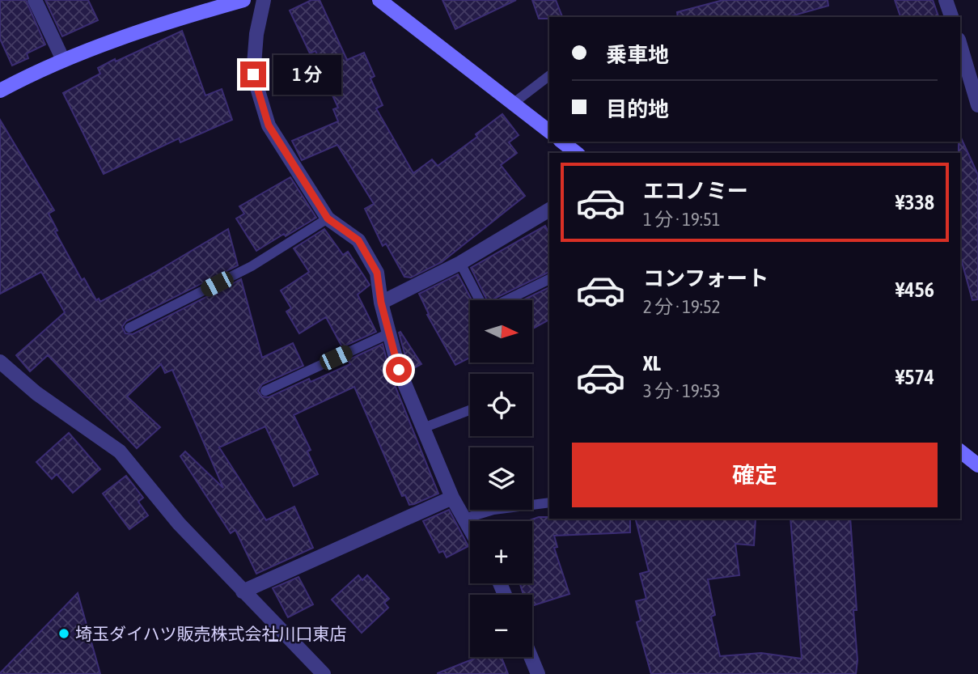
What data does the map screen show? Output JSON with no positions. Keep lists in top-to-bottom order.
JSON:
{
  "places": ["埼玉ダイハツ販売株式会社川口東店"],
  "north": "right",
  "page": {
    "banner": ["乗車地", "目的地"],
    "bubble": "1 分",
    "list": [
      {
        "name": "エコノミー",
        "note": "1 分 · 19:51",
        "value": "¥338"
      },
      {
        "name": "コンフォート",
        "note": "2 分 · 19:52",
        "value": "¥456"
      },
      {
        "name": "XL",
        "note": "3 分 · 19:53",
        "value": "¥574"
      }
    ],
    "map_buttons": ["+", "−"],
    "buttons": "確定"
  }
}
